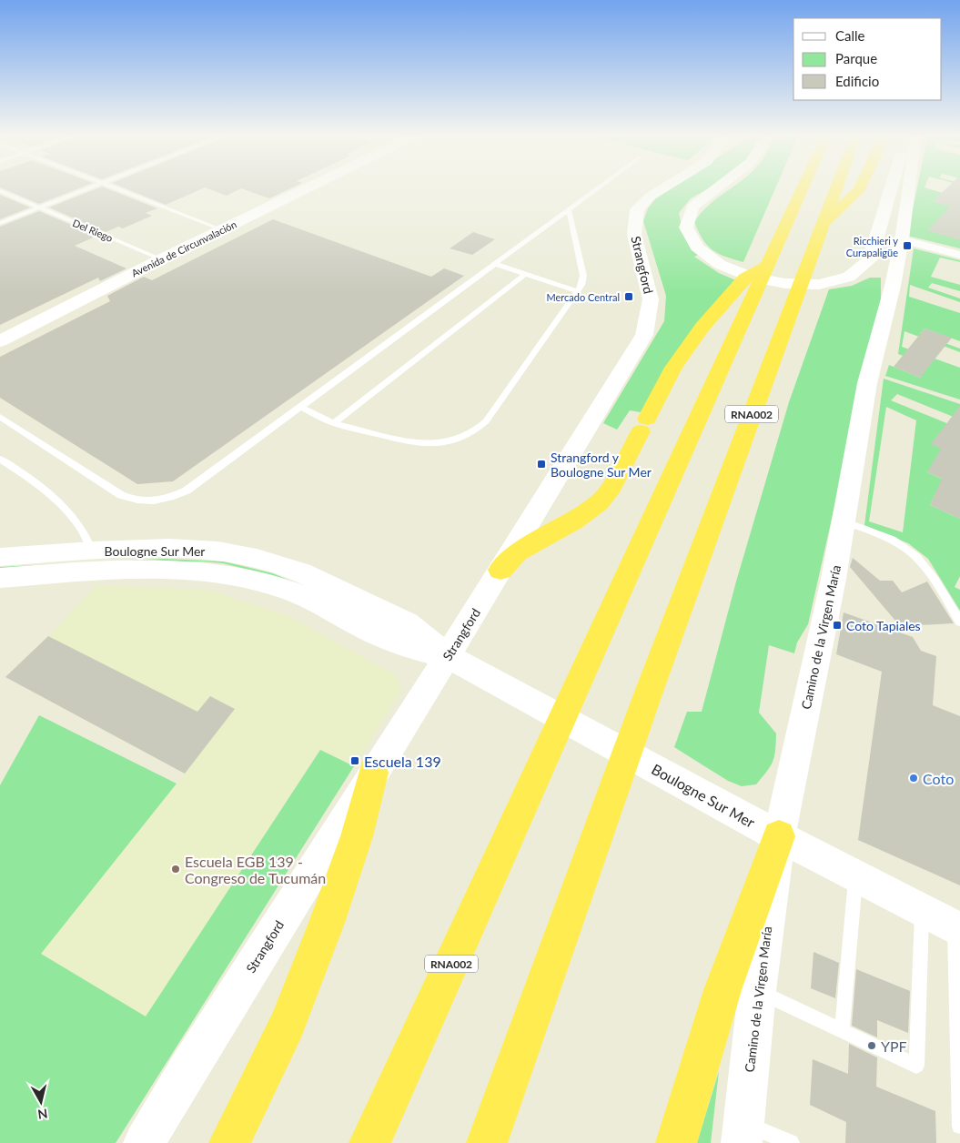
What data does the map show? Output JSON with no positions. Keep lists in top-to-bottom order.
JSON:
{
  "streets": {
    "highway": ["RNA002"],
    "street": [
      "Avenida de Circunvalación",
      "Strangford",
      "Boulogne Sur Mer",
      "Camino de la Virgen María"
    ],
    "lane": ["Del Riego"]
  },
  "crossings": [
    ["Del Riego", "Avenida de Circunvalación"],
    ["Strangford", "Boulogne Sur Mer"],
    ["Boulogne Sur Mer", "Camino de la Virgen María"]
  ],
  "places": {
    "transit": [
      "Ricchieri y Curapaligüe",
      "Mercado Central",
      "Strangford y Boulogne Sur Mer",
      "Coto Tapiales",
      "Escuela 139"
    ],
    "other": ["Coto", "Escuela EGB 139 - Congreso de Tucumán", "YPF"]
  },
  "legend": ["Calle", "Parque", "Edificio"],
  "north": "bottom"
}
